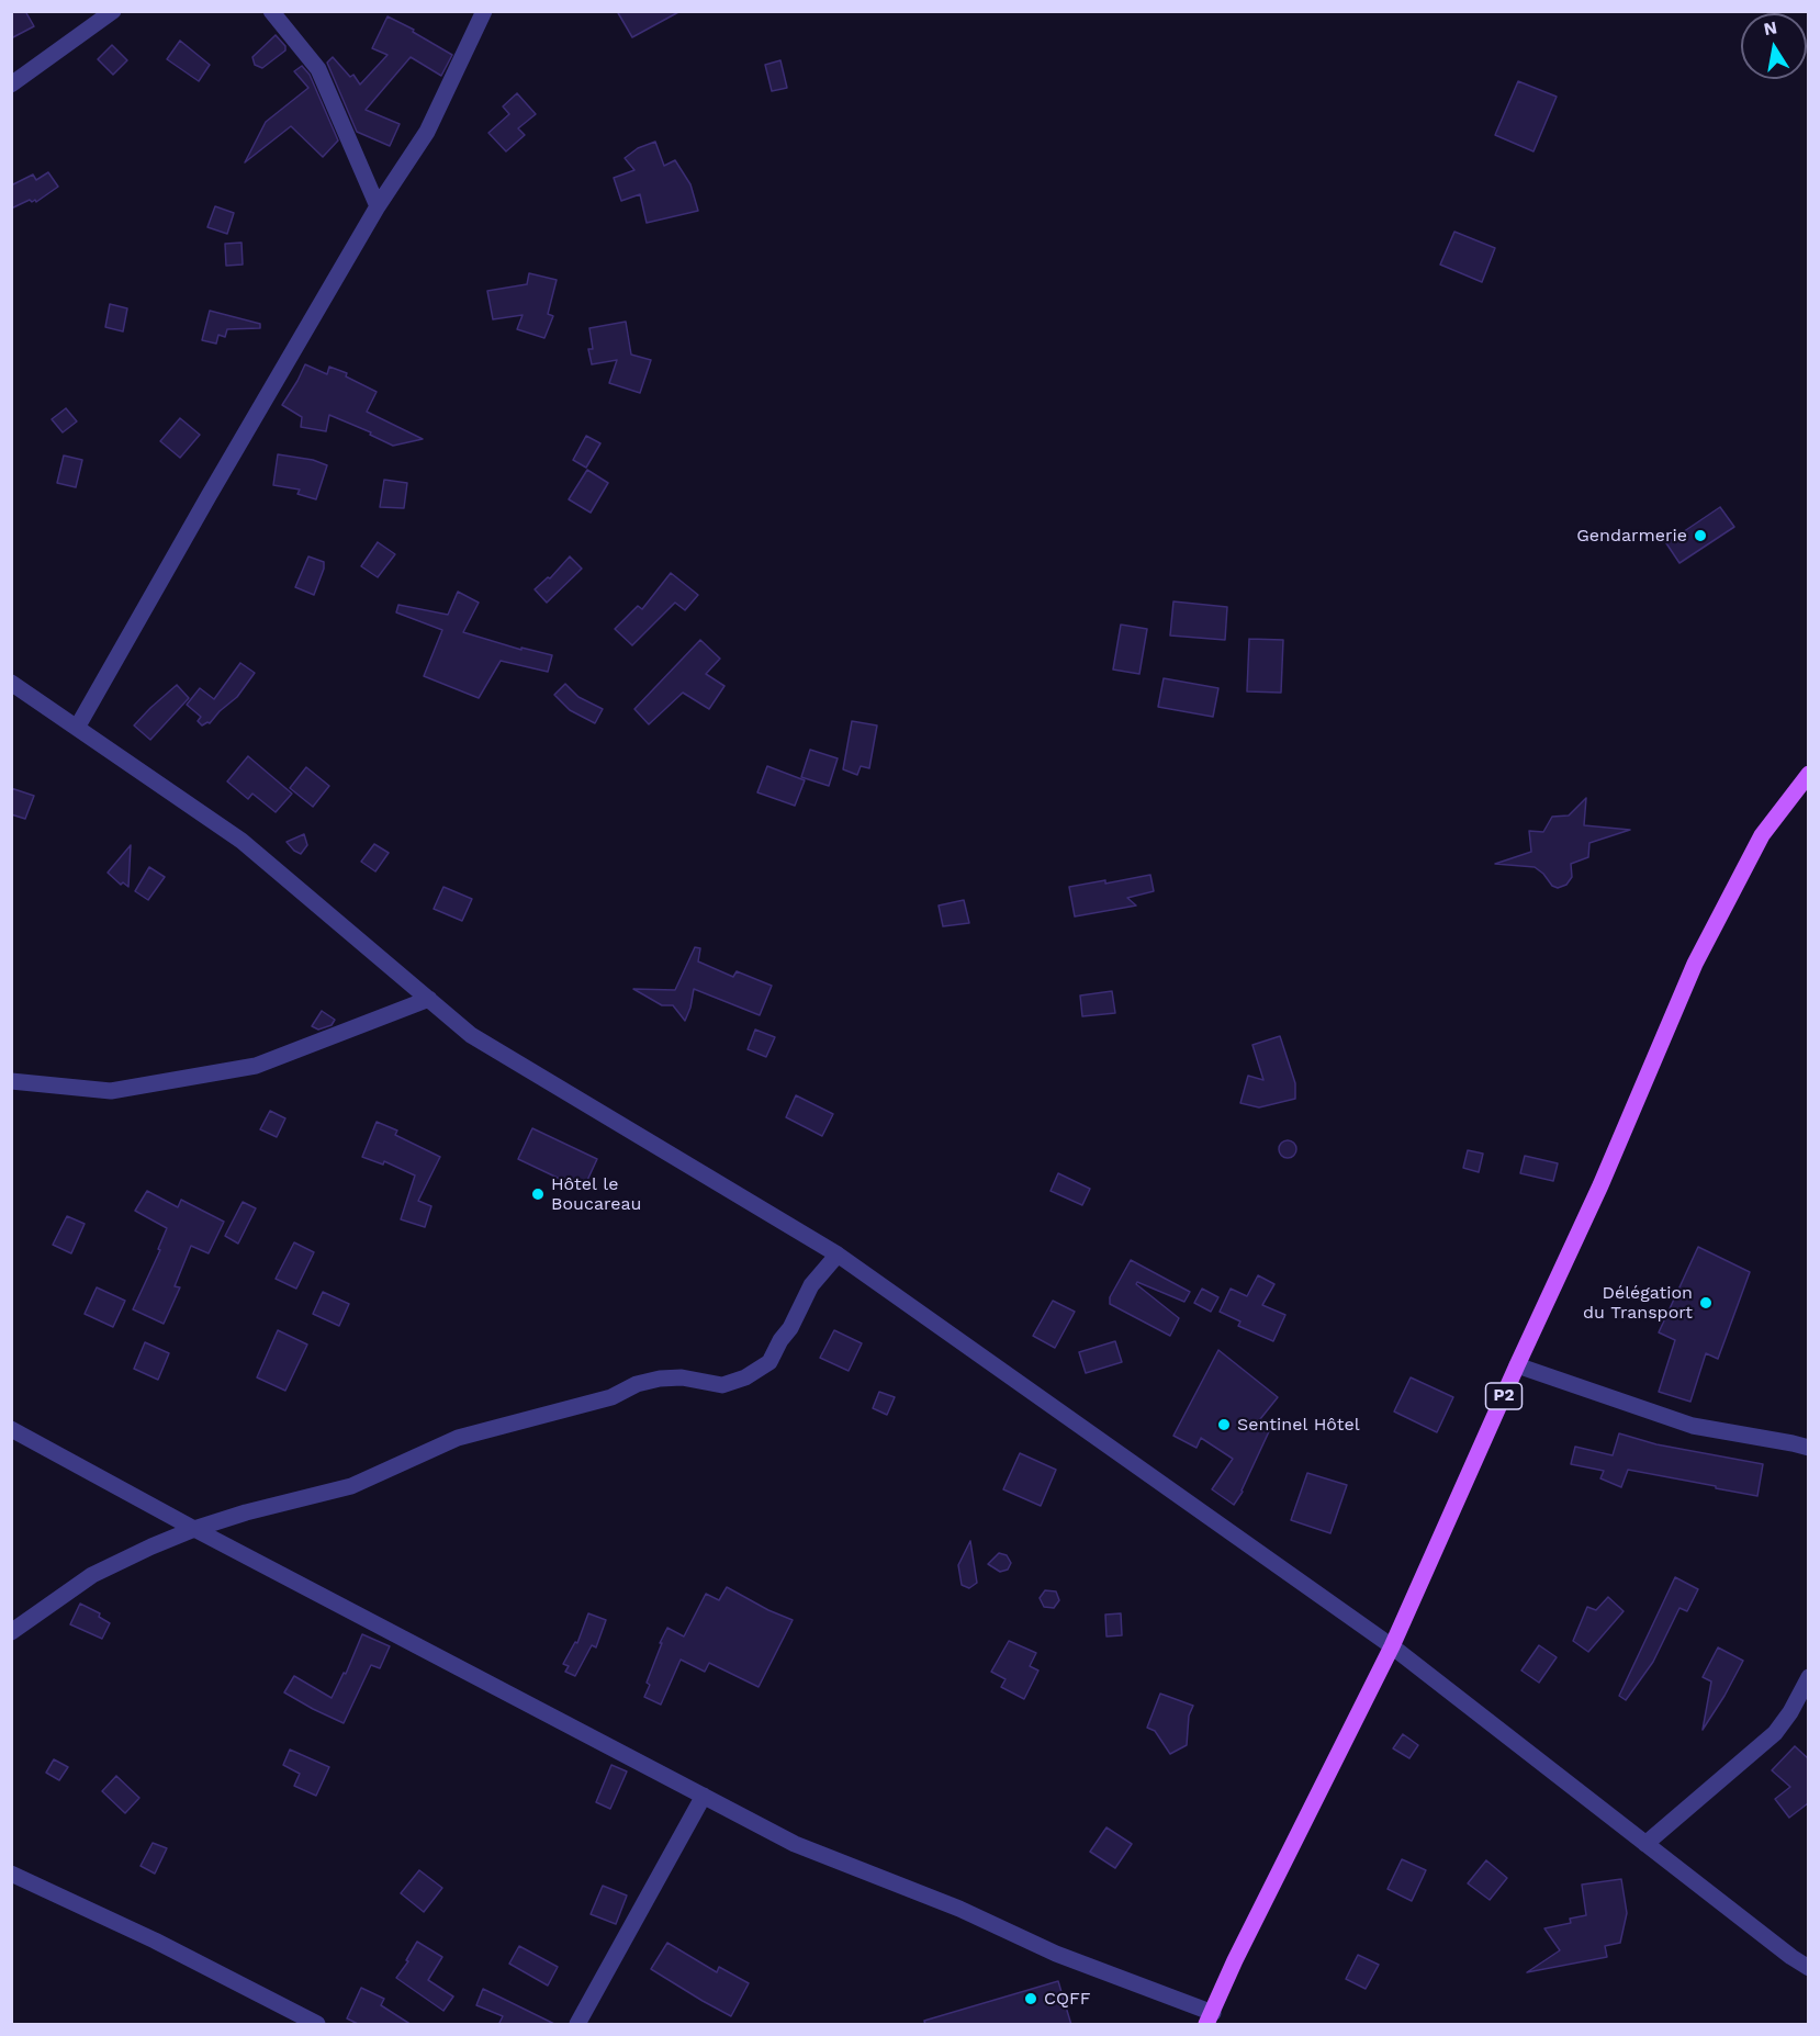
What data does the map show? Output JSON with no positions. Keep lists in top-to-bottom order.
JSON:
{
  "streets": {
    "main road": ["P2"]
  },
  "places": [
    "Gendarmerie",
    "Hôtel le Boucareau",
    "Délégation du Transport",
    "Sentinel Hôtel",
    "CQFF"
  ],
  "north": "top"
}
